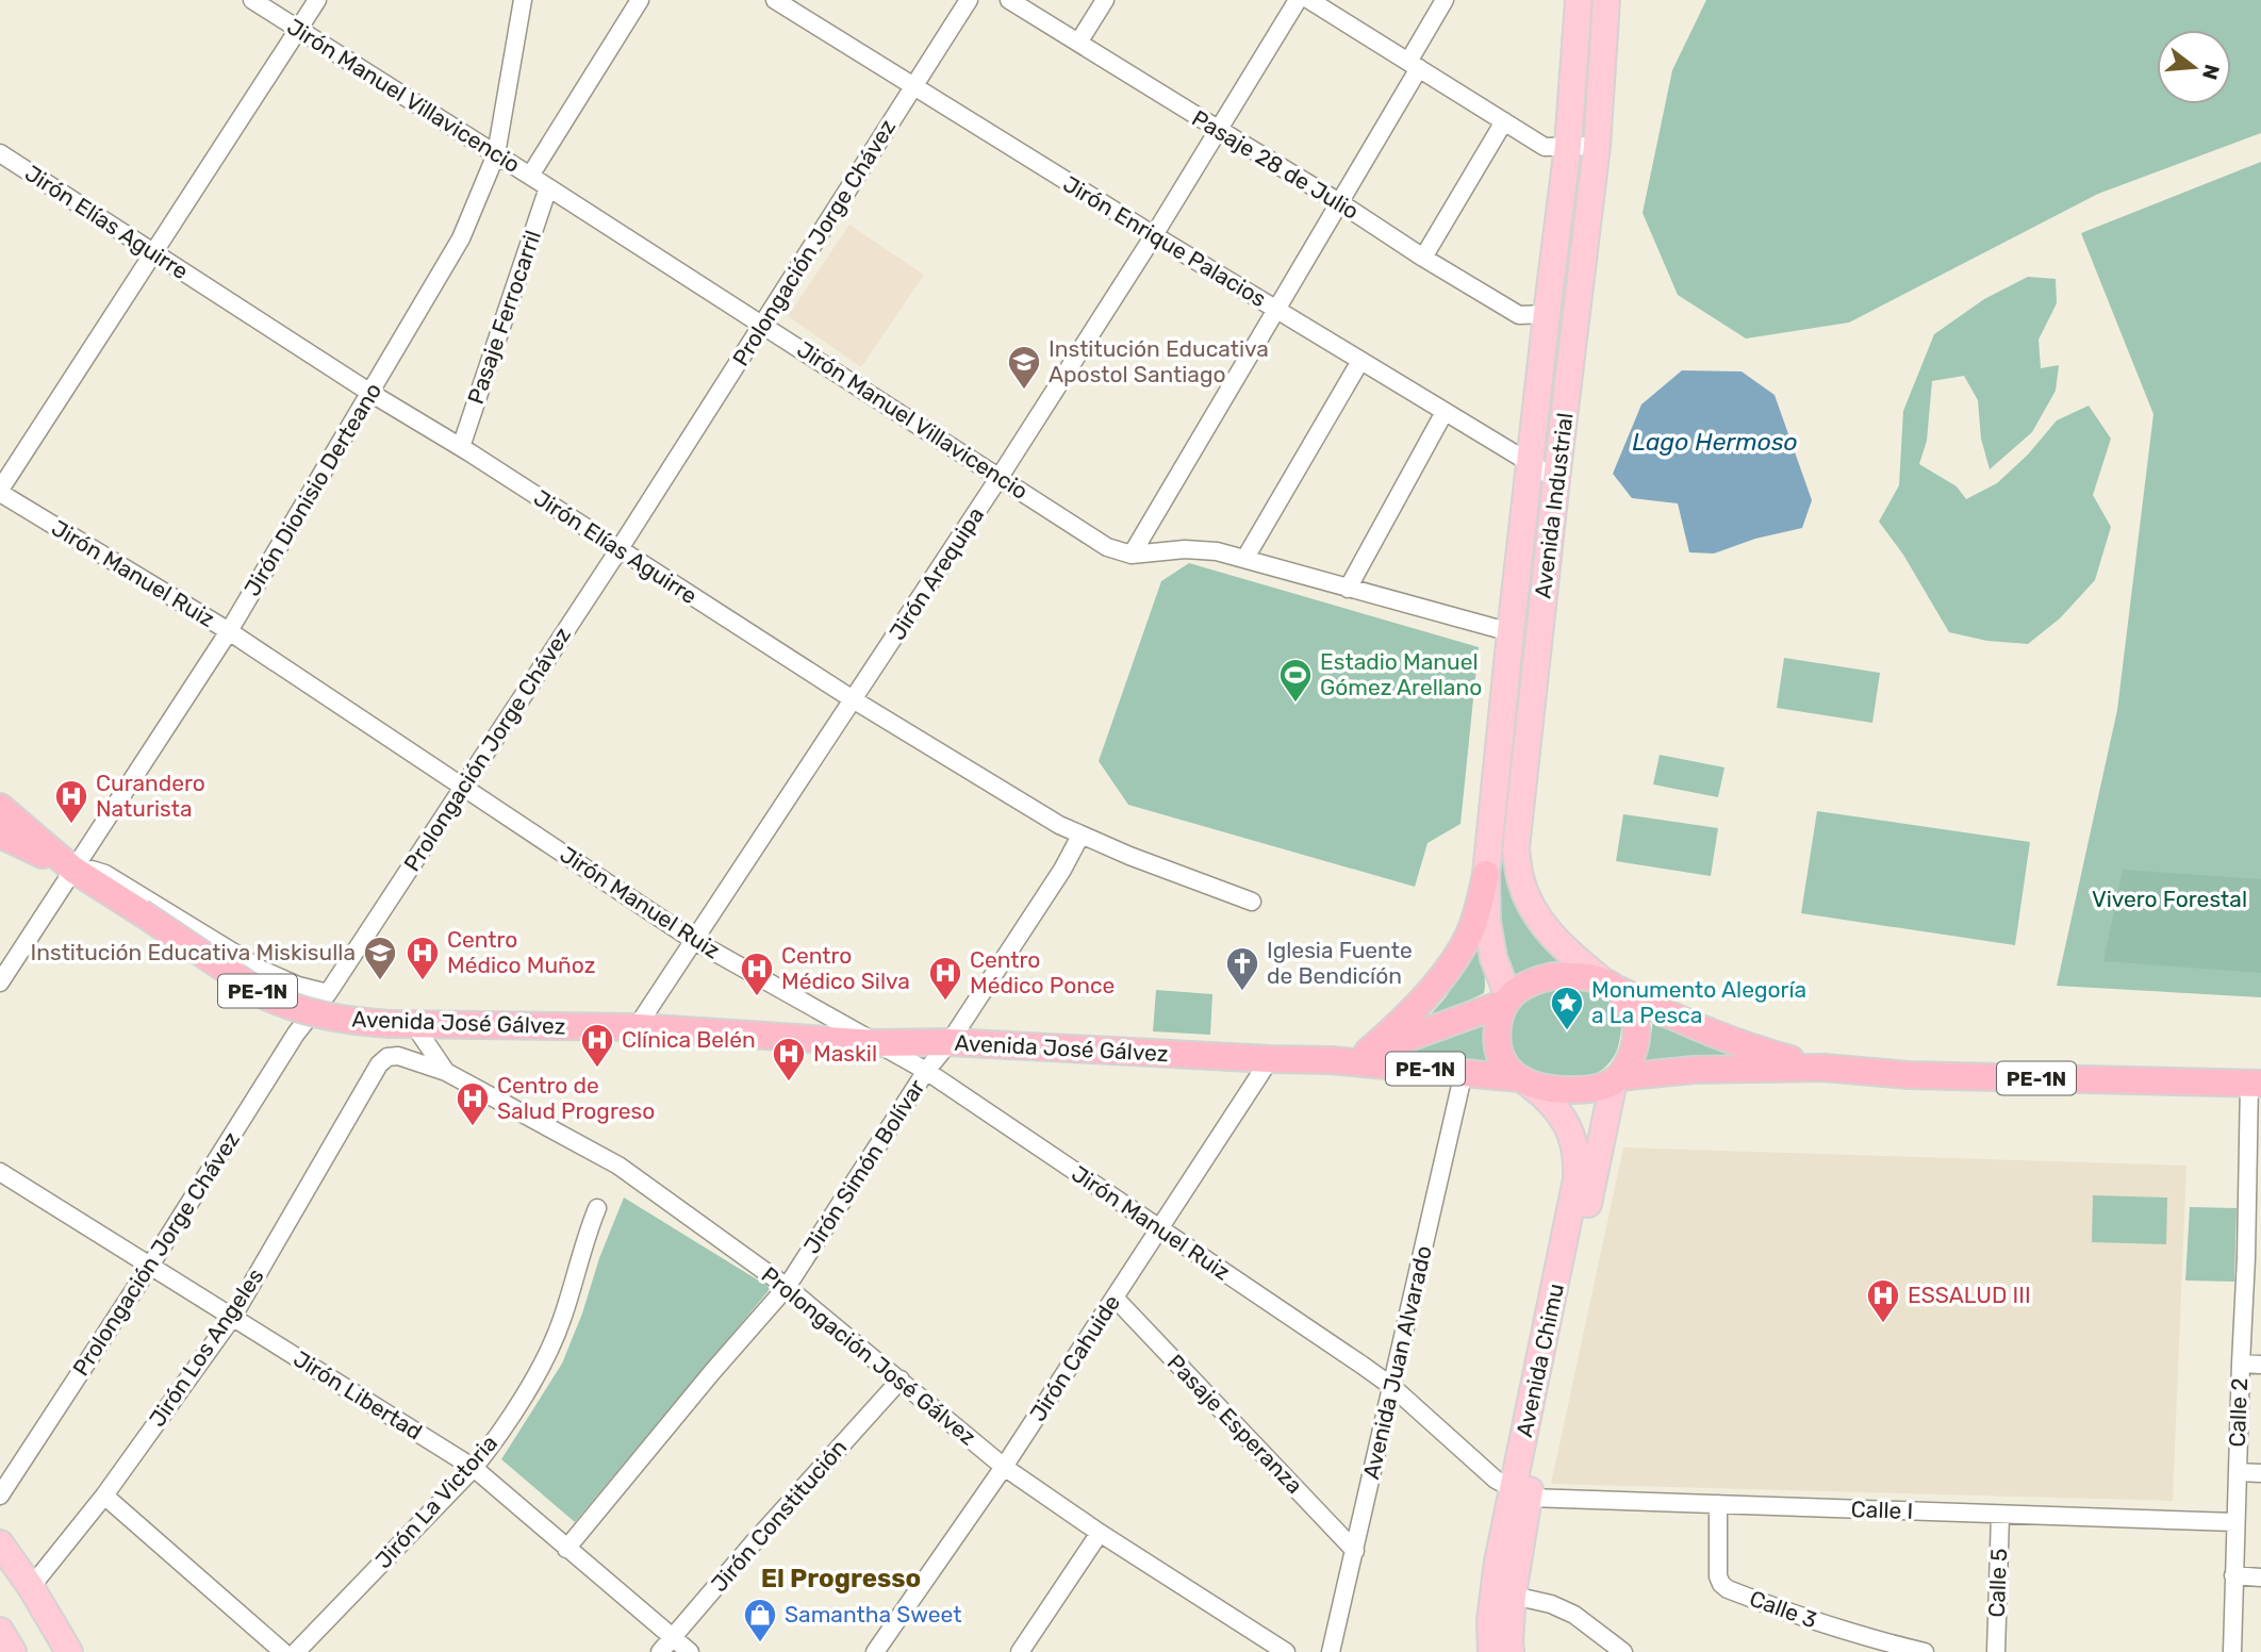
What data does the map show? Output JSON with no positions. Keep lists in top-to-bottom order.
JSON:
{
  "streets": {
    "highway": ["PE-1N", "Avenida José Gálvez"],
    "main road": ["Avenida Industrial", "Avenida Chimu"],
    "street": [
      "Jirón Manuel Villavicencio",
      "Pasaje 28 de Julio",
      "Jirón Elías Aguirre",
      "Jirón Enrique Palacios",
      "Prolongación Jorge Chávez",
      "Pasaje Ferrocarril",
      "Jirón Dionisio Derteano",
      "Jirón Manuel Ruiz",
      "Jirón Arequipa",
      "Jirón Simón Bolívar",
      "Jirón Los Angeles",
      "Prolongación José Gálvez",
      "Jirón Cahuide",
      "Avenida Juan Alvarado",
      "Jirón Libertad",
      "Calle 2",
      "Pasaje Esperanza",
      "Jirón La Victoria",
      "Calle I",
      "Jirón Constitución",
      "Calle 5",
      "Calle 3"
    ]
  },
  "crossings": [
    ["Jirón Manuel Villavicencio", "Prolongación Jorge Chávez"],
    ["Jirón Manuel Villavicencio", "Pasaje Ferrocarril"],
    ["Jirón Manuel Villavicencio", "Jirón Dionisio Derteano"],
    ["Jirón Manuel Villavicencio", "Avenida Industrial"],
    ["Jirón Manuel Villavicencio", "Jirón Arequipa"],
    ["Pasaje 28 de Julio", "Avenida Industrial"],
    ["Pasaje 28 de Julio", "Jirón Arequipa"],
    ["Jirón Elías Aguirre", "Prolongación Jorge Chávez"],
    ["Jirón Elías Aguirre", "Pasaje Ferrocarril"],
    ["Jirón Elías Aguirre", "Jirón Dionisio Derteano"],
    ["Jirón Elías Aguirre", "Jirón Arequipa"],
    ["Jirón Elías Aguirre", "Jirón Simón Bolívar"],
    ["Jirón Enrique Palacios", "Prolongación Jorge Chávez"],
    ["Jirón Enrique Palacios", "Avenida Industrial"],
    ["Jirón Enrique Palacios", "Jirón Arequipa"],
    ["Prolongación Jorge Chávez", "Jirón Manuel Ruiz"],
    ["Prolongación Jorge Chávez", "Jirón Libertad"],
    ["Jirón Dionisio Derteano", "Jirón Manuel Ruiz"],
    ["Jirón Dionisio Derteano", "Avenida José Gálvez"],
    ["Avenida Industrial", "PE-1N"],
    ["Avenida Industrial", "Avenida José Gálvez"],
    ["Avenida Industrial", "Avenida Chimu"],
    ["Jirón Manuel Ruiz", "Jirón Arequipa"],
    ["Jirón Manuel Ruiz", "Avenida José Gálvez"],
    ["Jirón Manuel Ruiz", "Jirón Simón Bolívar"],
    ["Jirón Manuel Ruiz", "Jirón Cahuide"],
    ["Jirón Manuel Ruiz", "Avenida Chimu"],
    ["Jirón Manuel Ruiz", "Avenida Juan Alvarado"],
    ["Jirón Manuel Ruiz", "Calle I"],
    ["Jirón Arequipa", "Avenida José Gálvez"],
    ["PE-1N", "Avenida José Gálvez"],
    ["PE-1N", "Avenida Chimu"],
    ["PE-1N", "Calle 2"],
    ["Avenida José Gálvez", "Jirón Simón Bolívar"],
    ["Avenida José Gálvez", "Prolongación José Gálvez"],
    ["Avenida José Gálvez", "Jirón Cahuide"],
    ["Avenida José Gálvez", "Avenida Chimu"],
    ["Avenida José Gálvez", "Avenida Juan Alvarado"],
    ["Jirón Simón Bolívar", "Prolongación José Gálvez"],
    ["Jirón Simón Bolívar", "Jirón Libertad"],
    ["Jirón Los Angeles", "Prolongación José Gálvez"],
    ["Jirón Los Angeles", "Jirón Libertad"],
    ["Prolongación José Gálvez", "Jirón Cahuide"],
    ["Prolongación José Gálvez", "Jirón Constitución"],
    ["Jirón Cahuide", "Pasaje Esperanza"],
    ["Avenida Chimu", "Calle I"],
    ["Avenida Juan Alvarado", "Pasaje Esperanza"],
    ["Jirón Libertad", "Jirón La Victoria"],
    ["Jirón Libertad", "Jirón Constitución"],
    ["Calle 2", "Calle I"],
    ["Calle I", "Calle 5"],
    ["Calle I", "Calle 3"]
  ],
  "districts": ["El Progresso"],
  "water": ["Lago Hermoso"],
  "parks": ["Vivero Forestal"],
  "places": {
    "school or university": ["Institución Educativa Apostol Santiago", "Institución Educativa Miskisulla"],
    "sports": ["Estadio Manuel Gómez Arellano"],
    "hospital": [
      "Curandero Naturista",
      "Centro Médico Muñoz",
      "Centro Médico Silva",
      "Centro Médico Ponce",
      "Clínica Belén",
      "Maskil",
      "Centro de Salud Progreso",
      "ESSALUD III"
    ],
    "church": ["Iglesia Fuente de Bendicíón"],
    "place": ["Monumento Alegoría a La Pesca"],
    "shop": ["Samantha Sweet"]
  },
  "north": "right"
}
